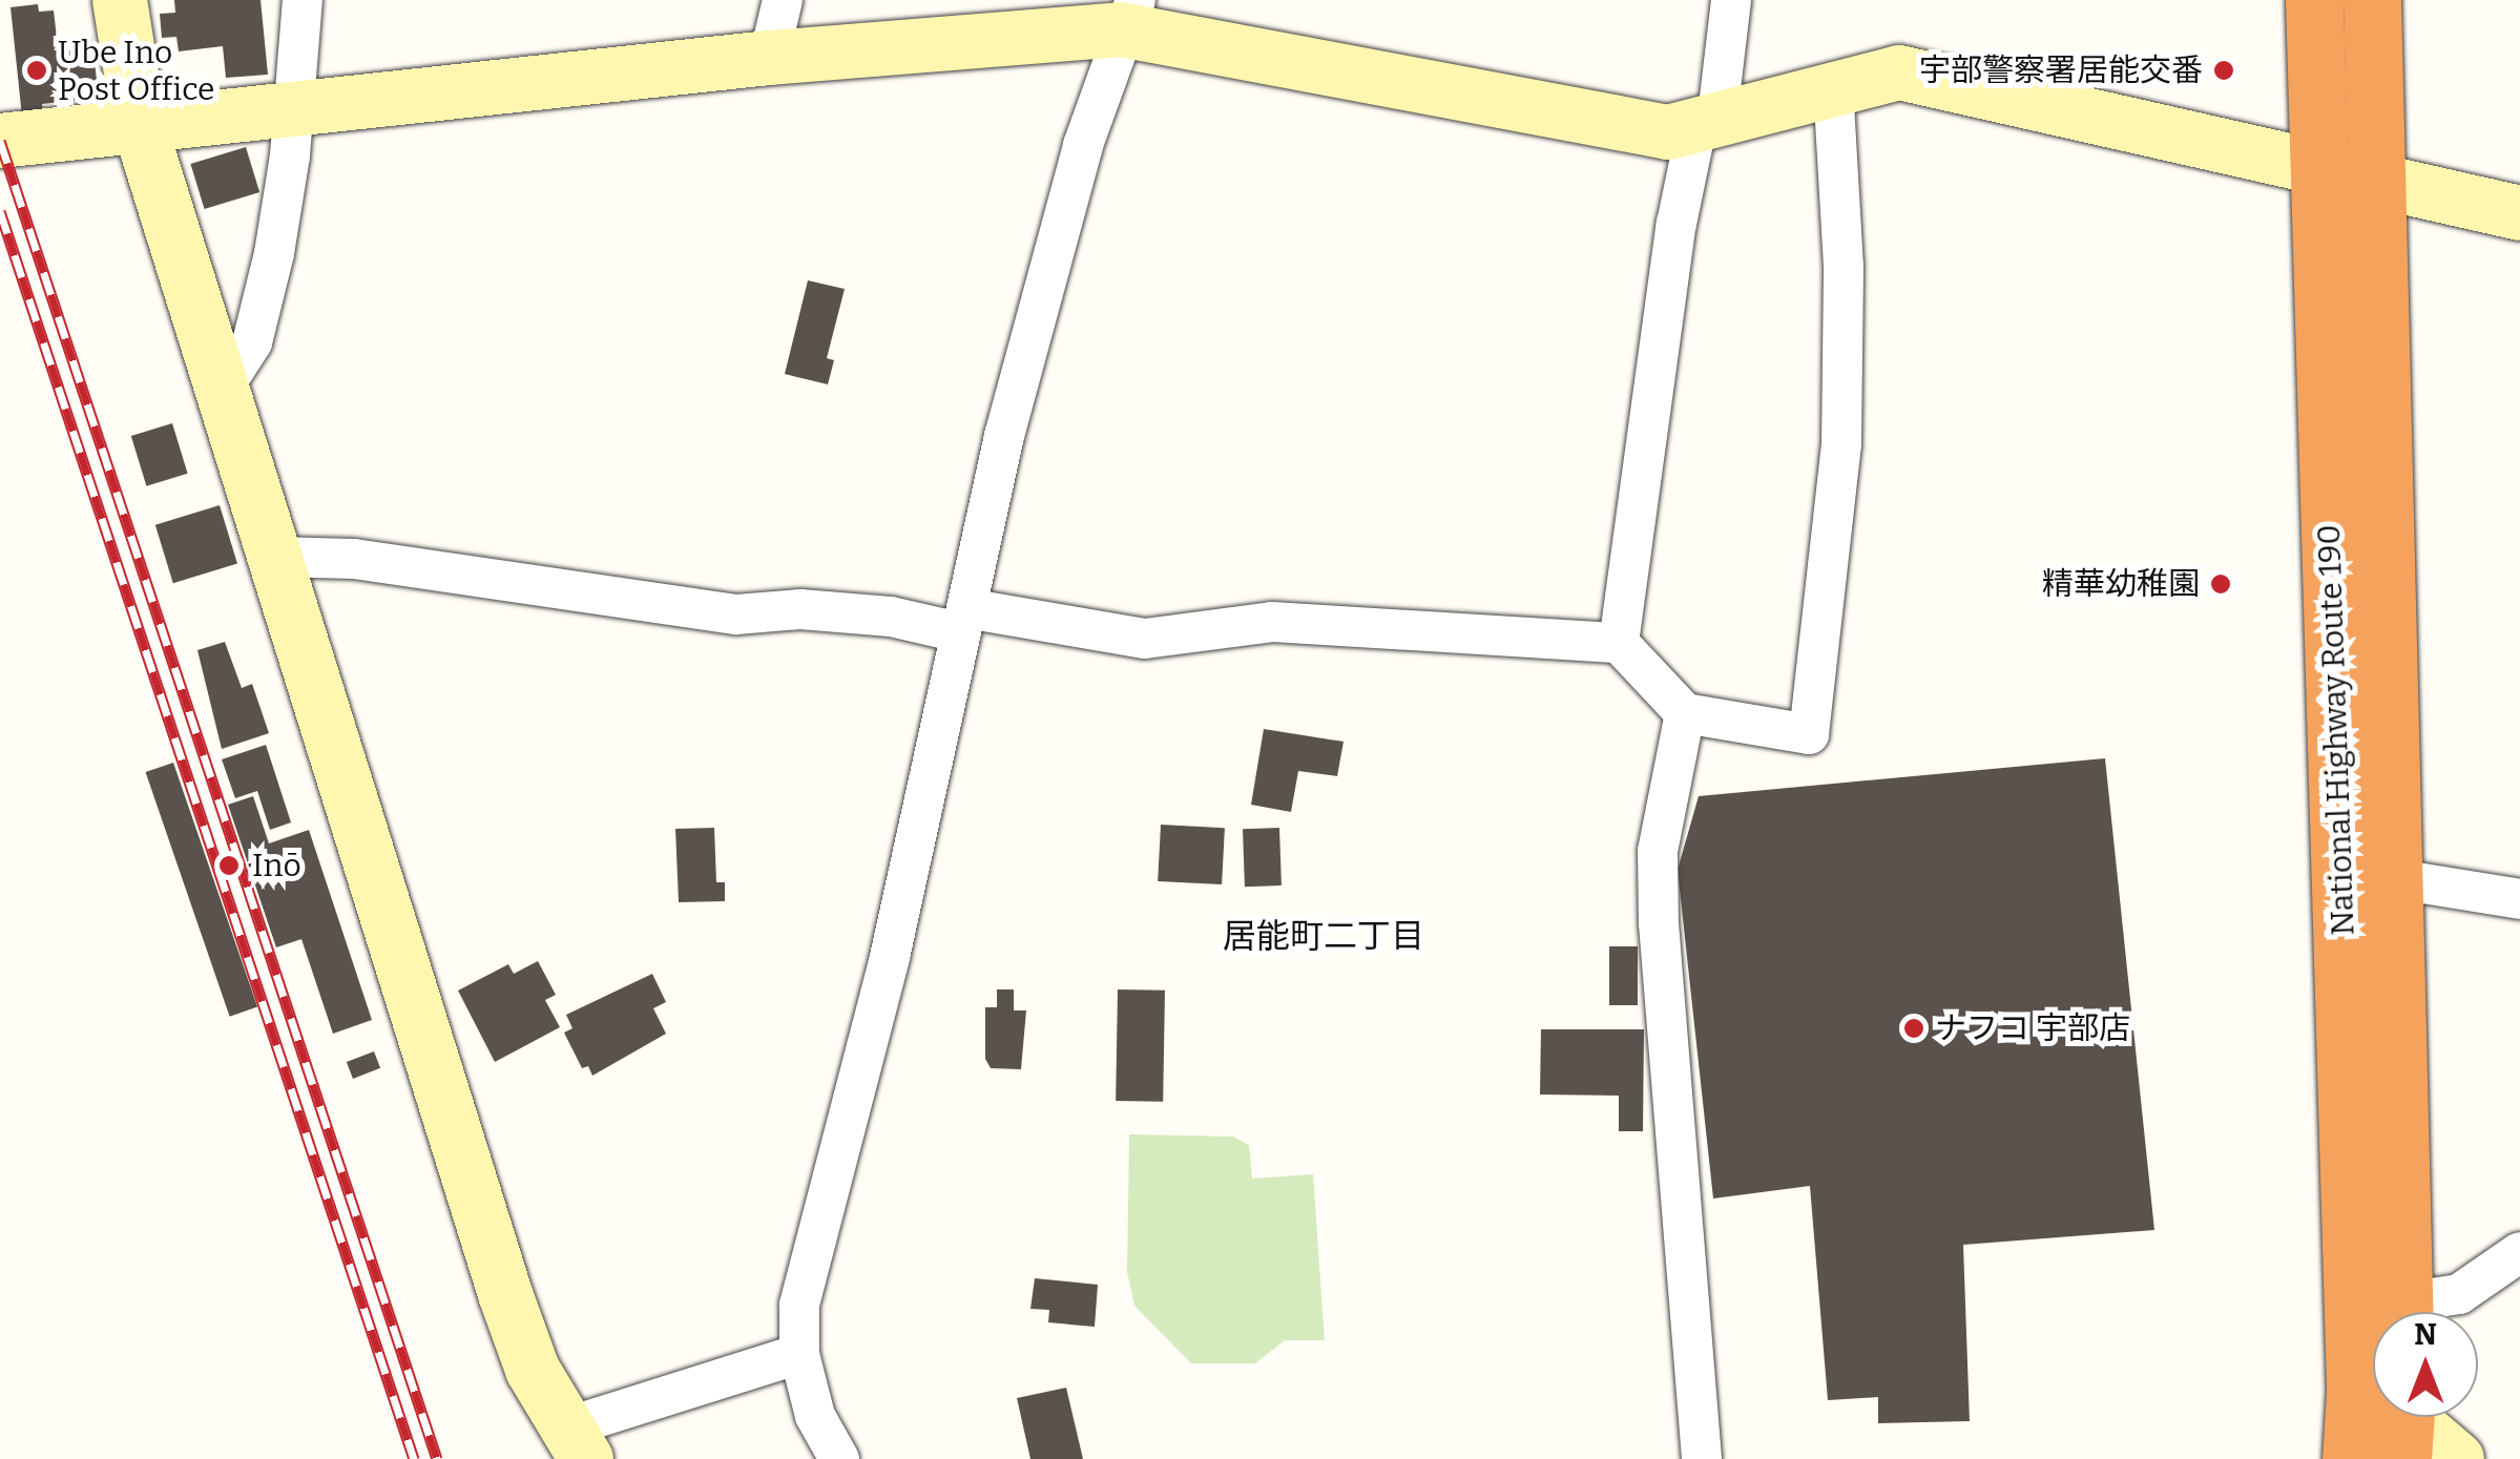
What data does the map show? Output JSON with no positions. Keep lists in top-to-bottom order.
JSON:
{
  "streets": {
    "highway": ["National Highway Route 190"]
  },
  "districts": ["居能町二丁目"],
  "places": [
    "Ube Ino Post Office",
    "宇部警察署居能交番",
    "精華幼稚園",
    "Inō",
    "ナフコ 宇部店"
  ],
  "north": "top"
}
